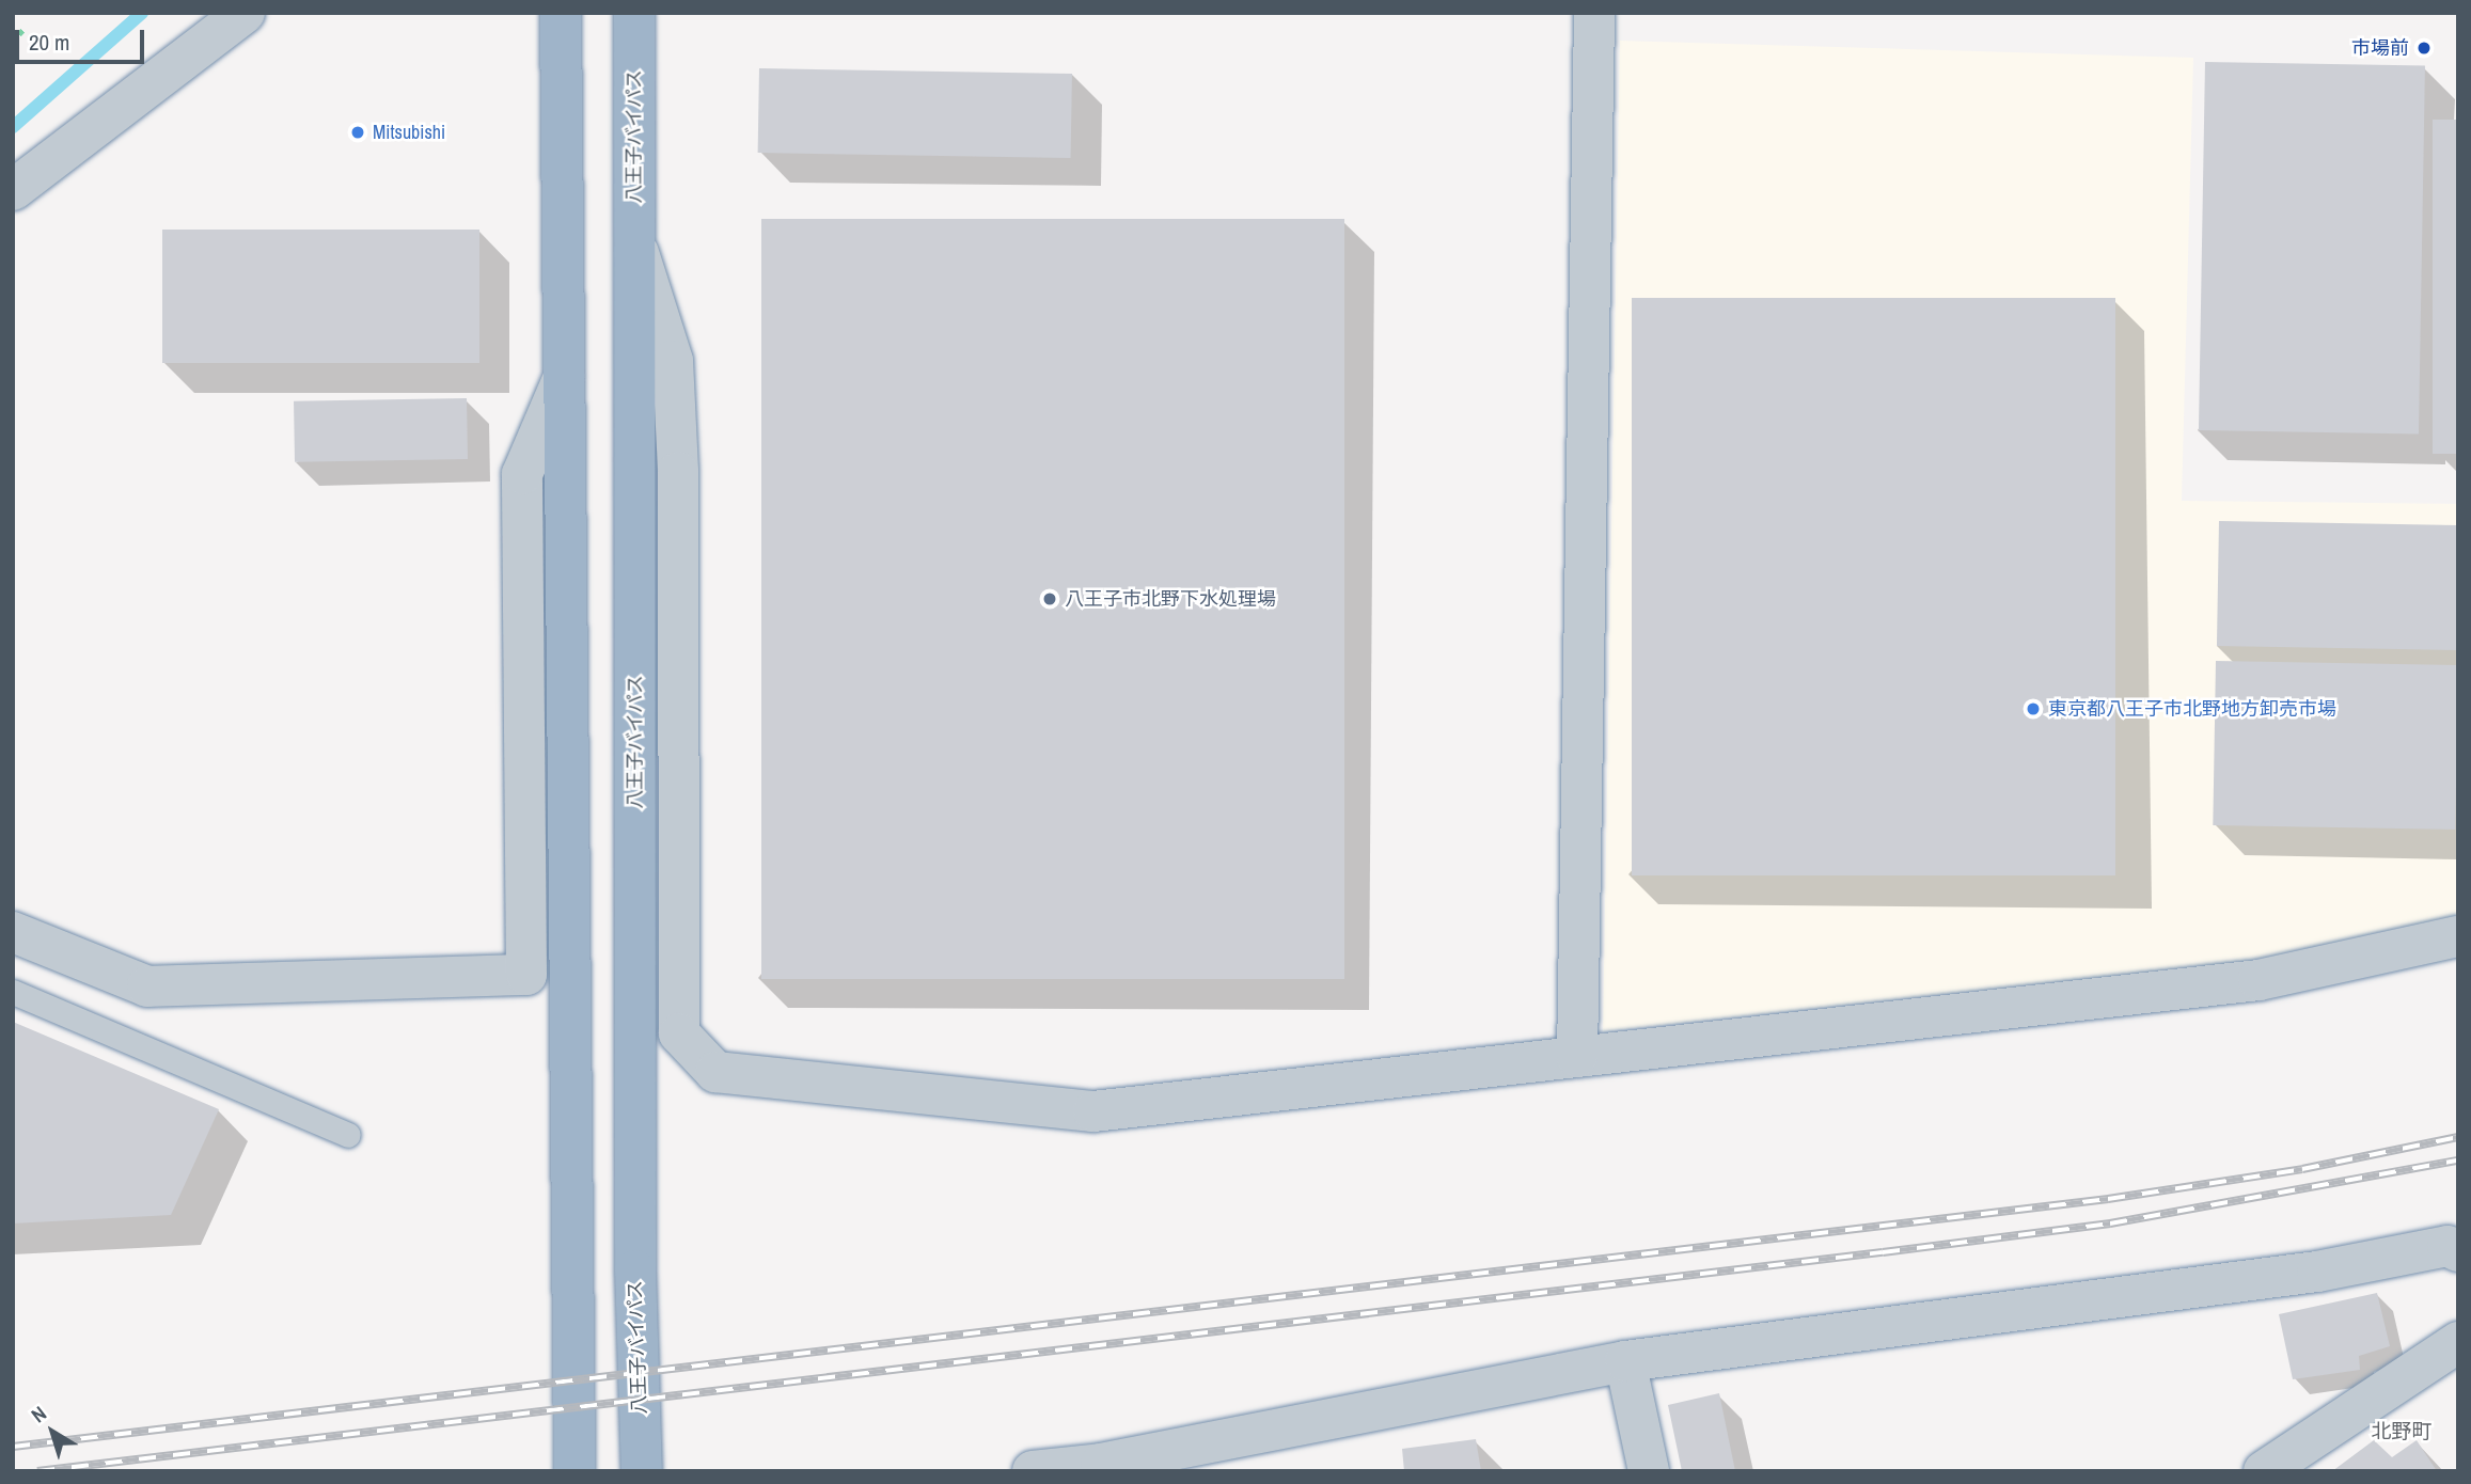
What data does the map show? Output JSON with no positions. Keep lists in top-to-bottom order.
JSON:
{
  "streets": {
    "highway": ["八王子バイパス"]
  },
  "districts": ["北野町"],
  "places": [
    "市場前",
    "Mitsubishi",
    "八王子市北野下水処理場",
    "東京都八王子市北野地方卸売市場"
  ],
  "scale_bar": "20 m",
  "north": "top left"
}
